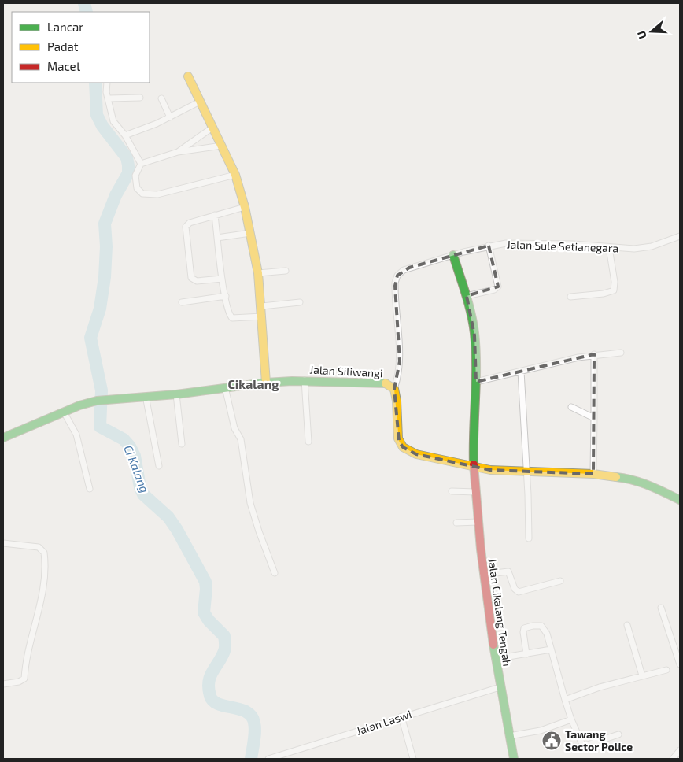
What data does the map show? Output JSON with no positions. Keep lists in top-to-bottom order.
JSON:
{
  "streets": {
    "street": [
      "Jalan Sule Setianegara",
      "Jalan Siliwangi",
      "Jalan Cikalang Tengah",
      "Jalan Laswi"
    ]
  },
  "crossings": [
    ["Jalan Sule Setianegara", "Jalan Siliwangi"],
    ["Jalan Sule Setianegara", "Jalan Cikalang Tengah"],
    ["Jalan Siliwangi", "Jalan Cikalang Tengah"],
    ["Jalan Cikalang Tengah", "Jalan Laswi"]
  ],
  "districts": ["Cikalang"],
  "water": ["Ci Kalang"],
  "places": {
    "public building": ["Tawang Sector Police"]
  },
  "legend": ["Lancar", "Padat", "Macet"],
  "north": "left"
}
